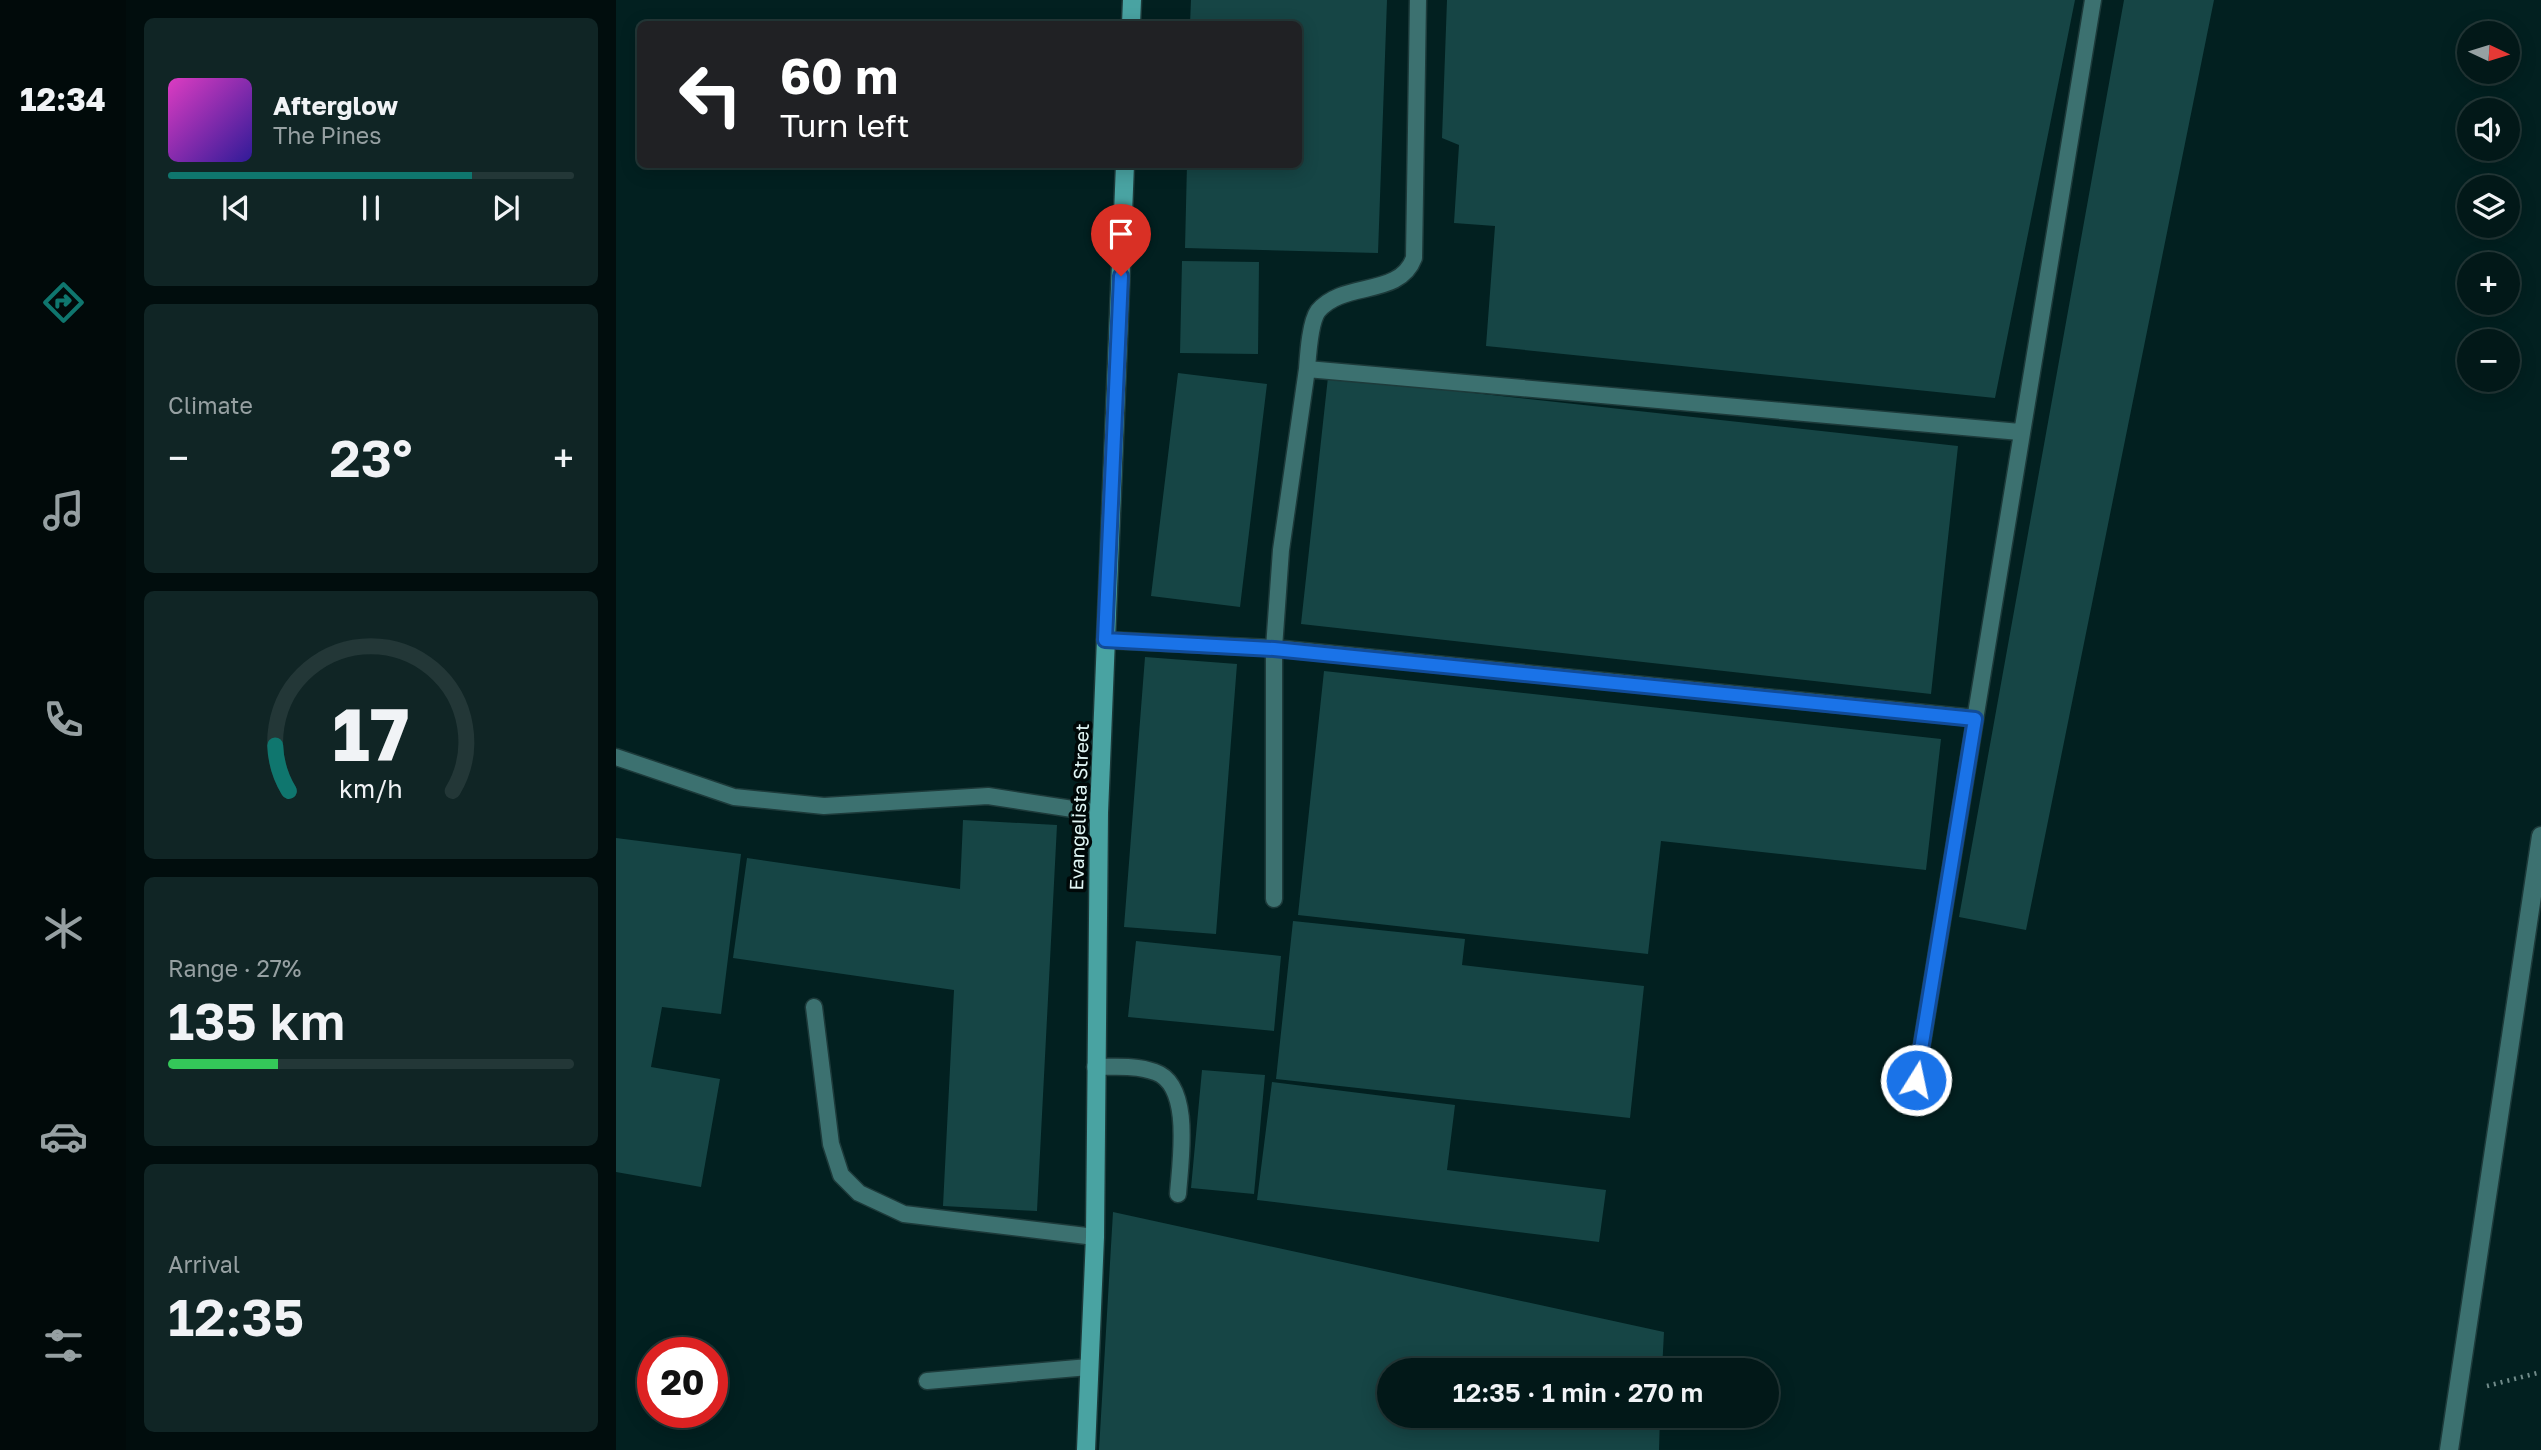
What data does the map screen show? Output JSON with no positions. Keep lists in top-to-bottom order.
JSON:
{
  "streets": {
    "main road": ["Evangelista Street"]
  },
  "north": "right",
  "page": {
    "tabs": "12:34",
    "map_buttons": ["+", "−"],
    "turn": ["60 m", "Turn left"],
    "song": ["Afterglow", "The Pines"],
    "tile": [
      "Climate",
      ["Range · 27%", "135 km"],
      ["Arrival", "12:35"]
    ],
    "heat": ["−", "23°", "+"],
    "limit": "20",
    "trip": "12:35 · 1 min · 270 m",
    "gauge": ["17", "km/h"]
  }
}
